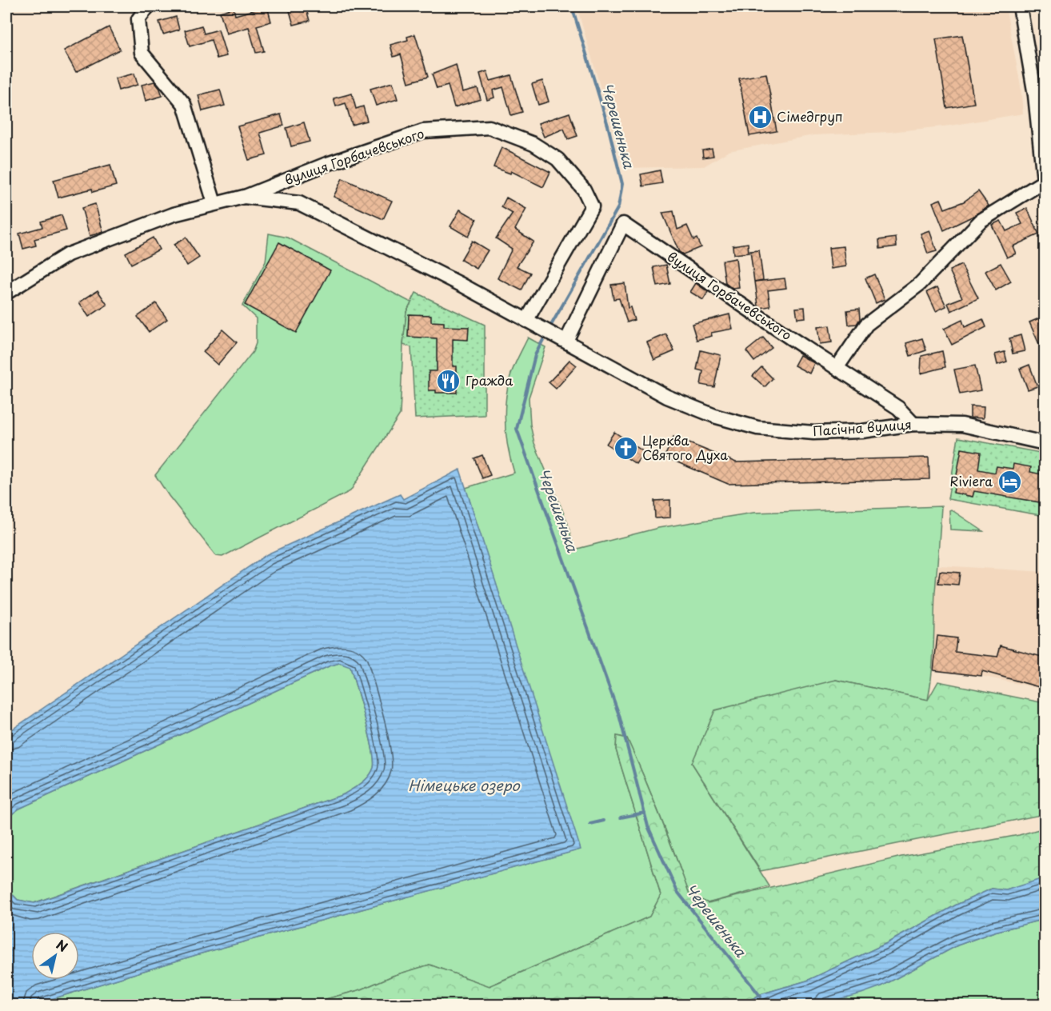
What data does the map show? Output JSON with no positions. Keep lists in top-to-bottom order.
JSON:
{
  "streets": {
    "street": ["вулиця Горбачевського", "Пасічна вулиця"]
  },
  "crossings": [
    ["вулиця Горбачевського", "Пасічна вулиця"]
  ],
  "water": ["Черешенька", "Німецьке озеро"],
  "places": {
    "hospital": ["Сімедгруп"],
    "restaurant": ["Гражда"],
    "church": ["Церква Святого Духа"],
    "hotel": ["Riviera"]
  },
  "north": "top right"
}
